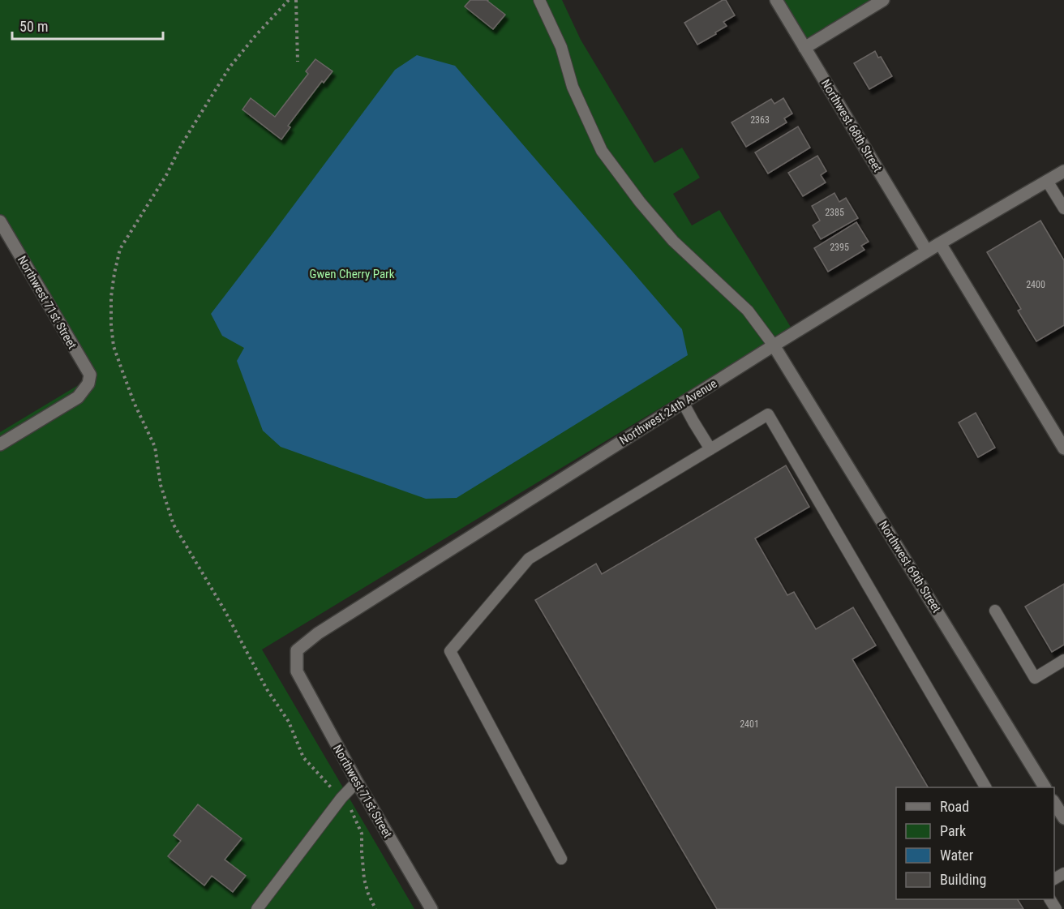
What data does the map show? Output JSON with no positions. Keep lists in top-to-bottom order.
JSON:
{
  "streets": {
    "street": [
      "Northwest 68th Street",
      "Northwest 71st Street",
      "Northwest 24th Avenue",
      "Northwest 69th Street"
    ]
  },
  "crossings": [
    ["Northwest 68th Street", "Northwest 24th Avenue"],
    ["Northwest 71st Street", "Northwest 24th Avenue"],
    ["Northwest 24th Avenue", "Northwest 69th Street"]
  ],
  "parks": ["Gwen Cherry Park"],
  "house_numbers": [
    "2363",
    "2385",
    "2395",
    "2400",
    "2401"
  ],
  "legend": [
    "Road",
    "Park",
    "Water",
    "Building"
  ],
  "scale_bar": "50 m"
}
